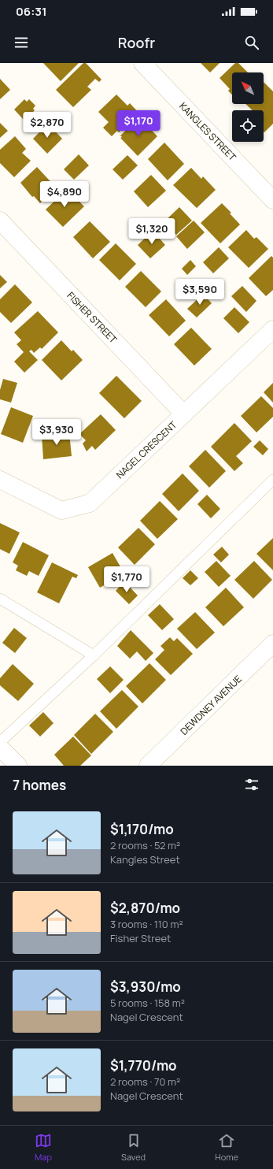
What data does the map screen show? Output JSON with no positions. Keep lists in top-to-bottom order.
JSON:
{
  "streets": {
    "street": [
      "KANGLES STREET",
      "FISHER STREET",
      "NAGEL CRESCENT",
      "DEWDNEY AVENUE"
    ]
  },
  "crossings": [
    ["FISHER STREET", "NAGEL CRESCENT"]
  ],
  "north": "top left",
  "page": {
    "status": "06:31",
    "header": "Roofr",
    "price": [
      "$1,170",
      "$2,870",
      "$4,890",
      "$1,320",
      "$3,590",
      "$3,930",
      "$1,770"
    ],
    "heading": "7 homes",
    "list": [
      {
        "name": "$1,170/mo",
        "note": "2 rooms · 52 m² · Kangles Street"
      },
      {
        "name": "$2,870/mo",
        "note": "3 rooms · 110 m² · Fisher Street"
      },
      {
        "name": "$3,930/mo",
        "note": "5 rooms · 158 m² · Nagel Crescent"
      },
      {
        "name": "$1,770/mo",
        "note": "2 rooms · 70 m² · Nagel Crescent"
      }
    ],
    "tabs": ["Map", "Saved", "Home"]
  }
}
